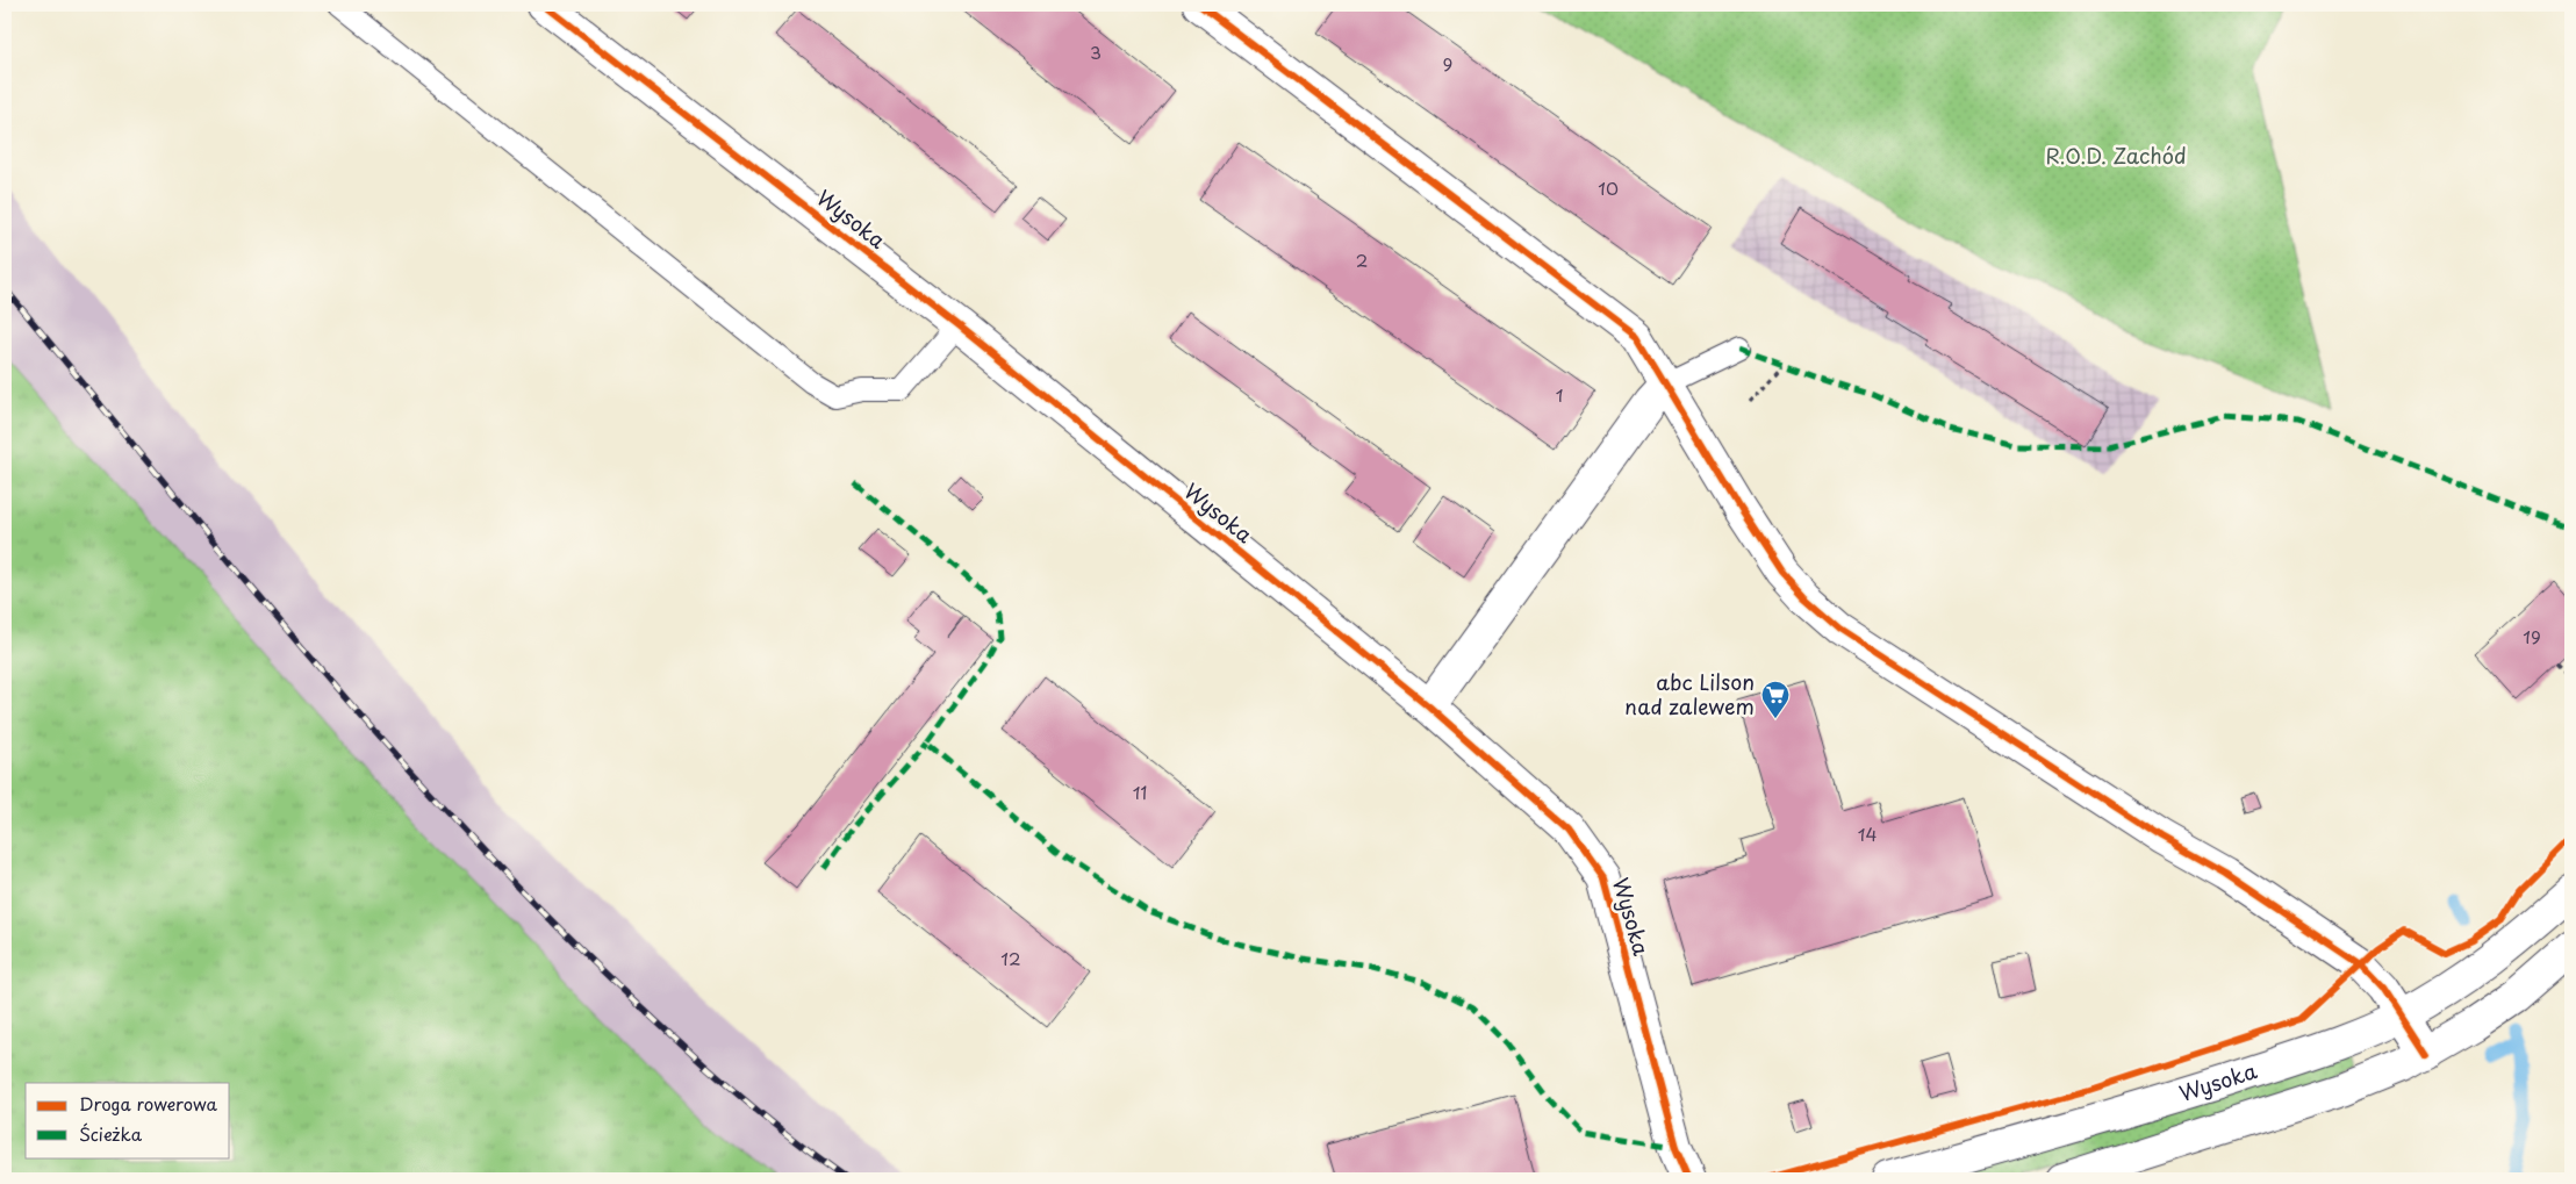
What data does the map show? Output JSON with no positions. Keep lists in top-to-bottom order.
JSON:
{
  "streets": {
    "street": ["Wysoka"]
  },
  "parks": ["R.O.D. Zachód"],
  "places": {
    "supermarket": ["abc Lilson nad zalewem"]
  },
  "house_numbers": [
    "3",
    "9",
    "10",
    "2",
    "1",
    "19",
    "11",
    "14",
    "12"
  ],
  "legend": ["Droga rowerowa", "Ścieżka"]
}
